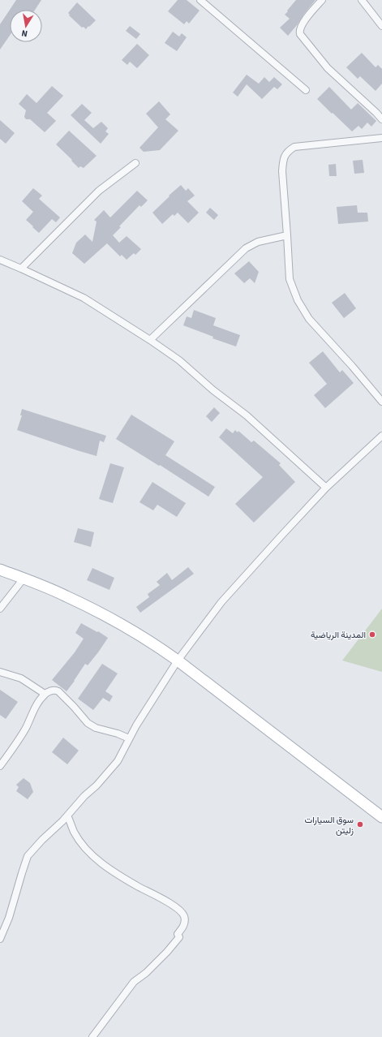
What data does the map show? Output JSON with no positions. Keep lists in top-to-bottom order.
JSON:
{
  "places": ["المدينة الرياضية", "سوق السيارات زليتن"],
  "north": "bottom"
}
